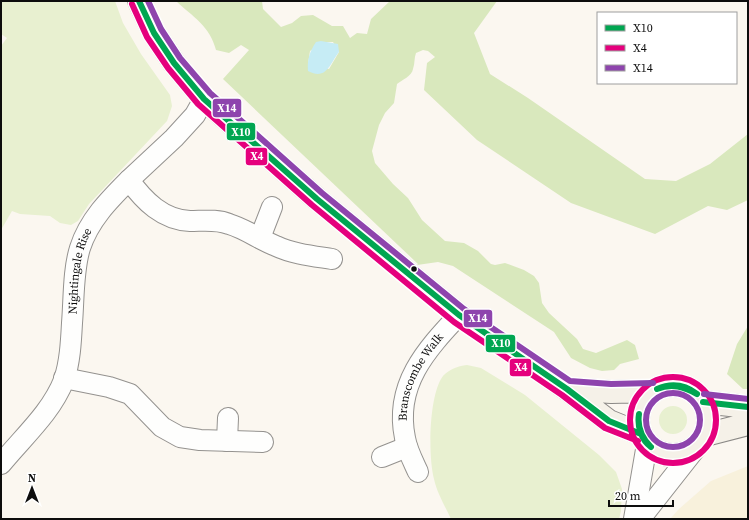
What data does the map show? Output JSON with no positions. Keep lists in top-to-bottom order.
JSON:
{
  "streets": {
    "street": ["Nightingale Rise", "Branscombe Walk"]
  },
  "lines": ["transit line X10", "transit line X14", "transit line X4"],
  "legend": ["X10", "X4", "X14"],
  "scale_bar": "20 m",
  "north": "top"
}
